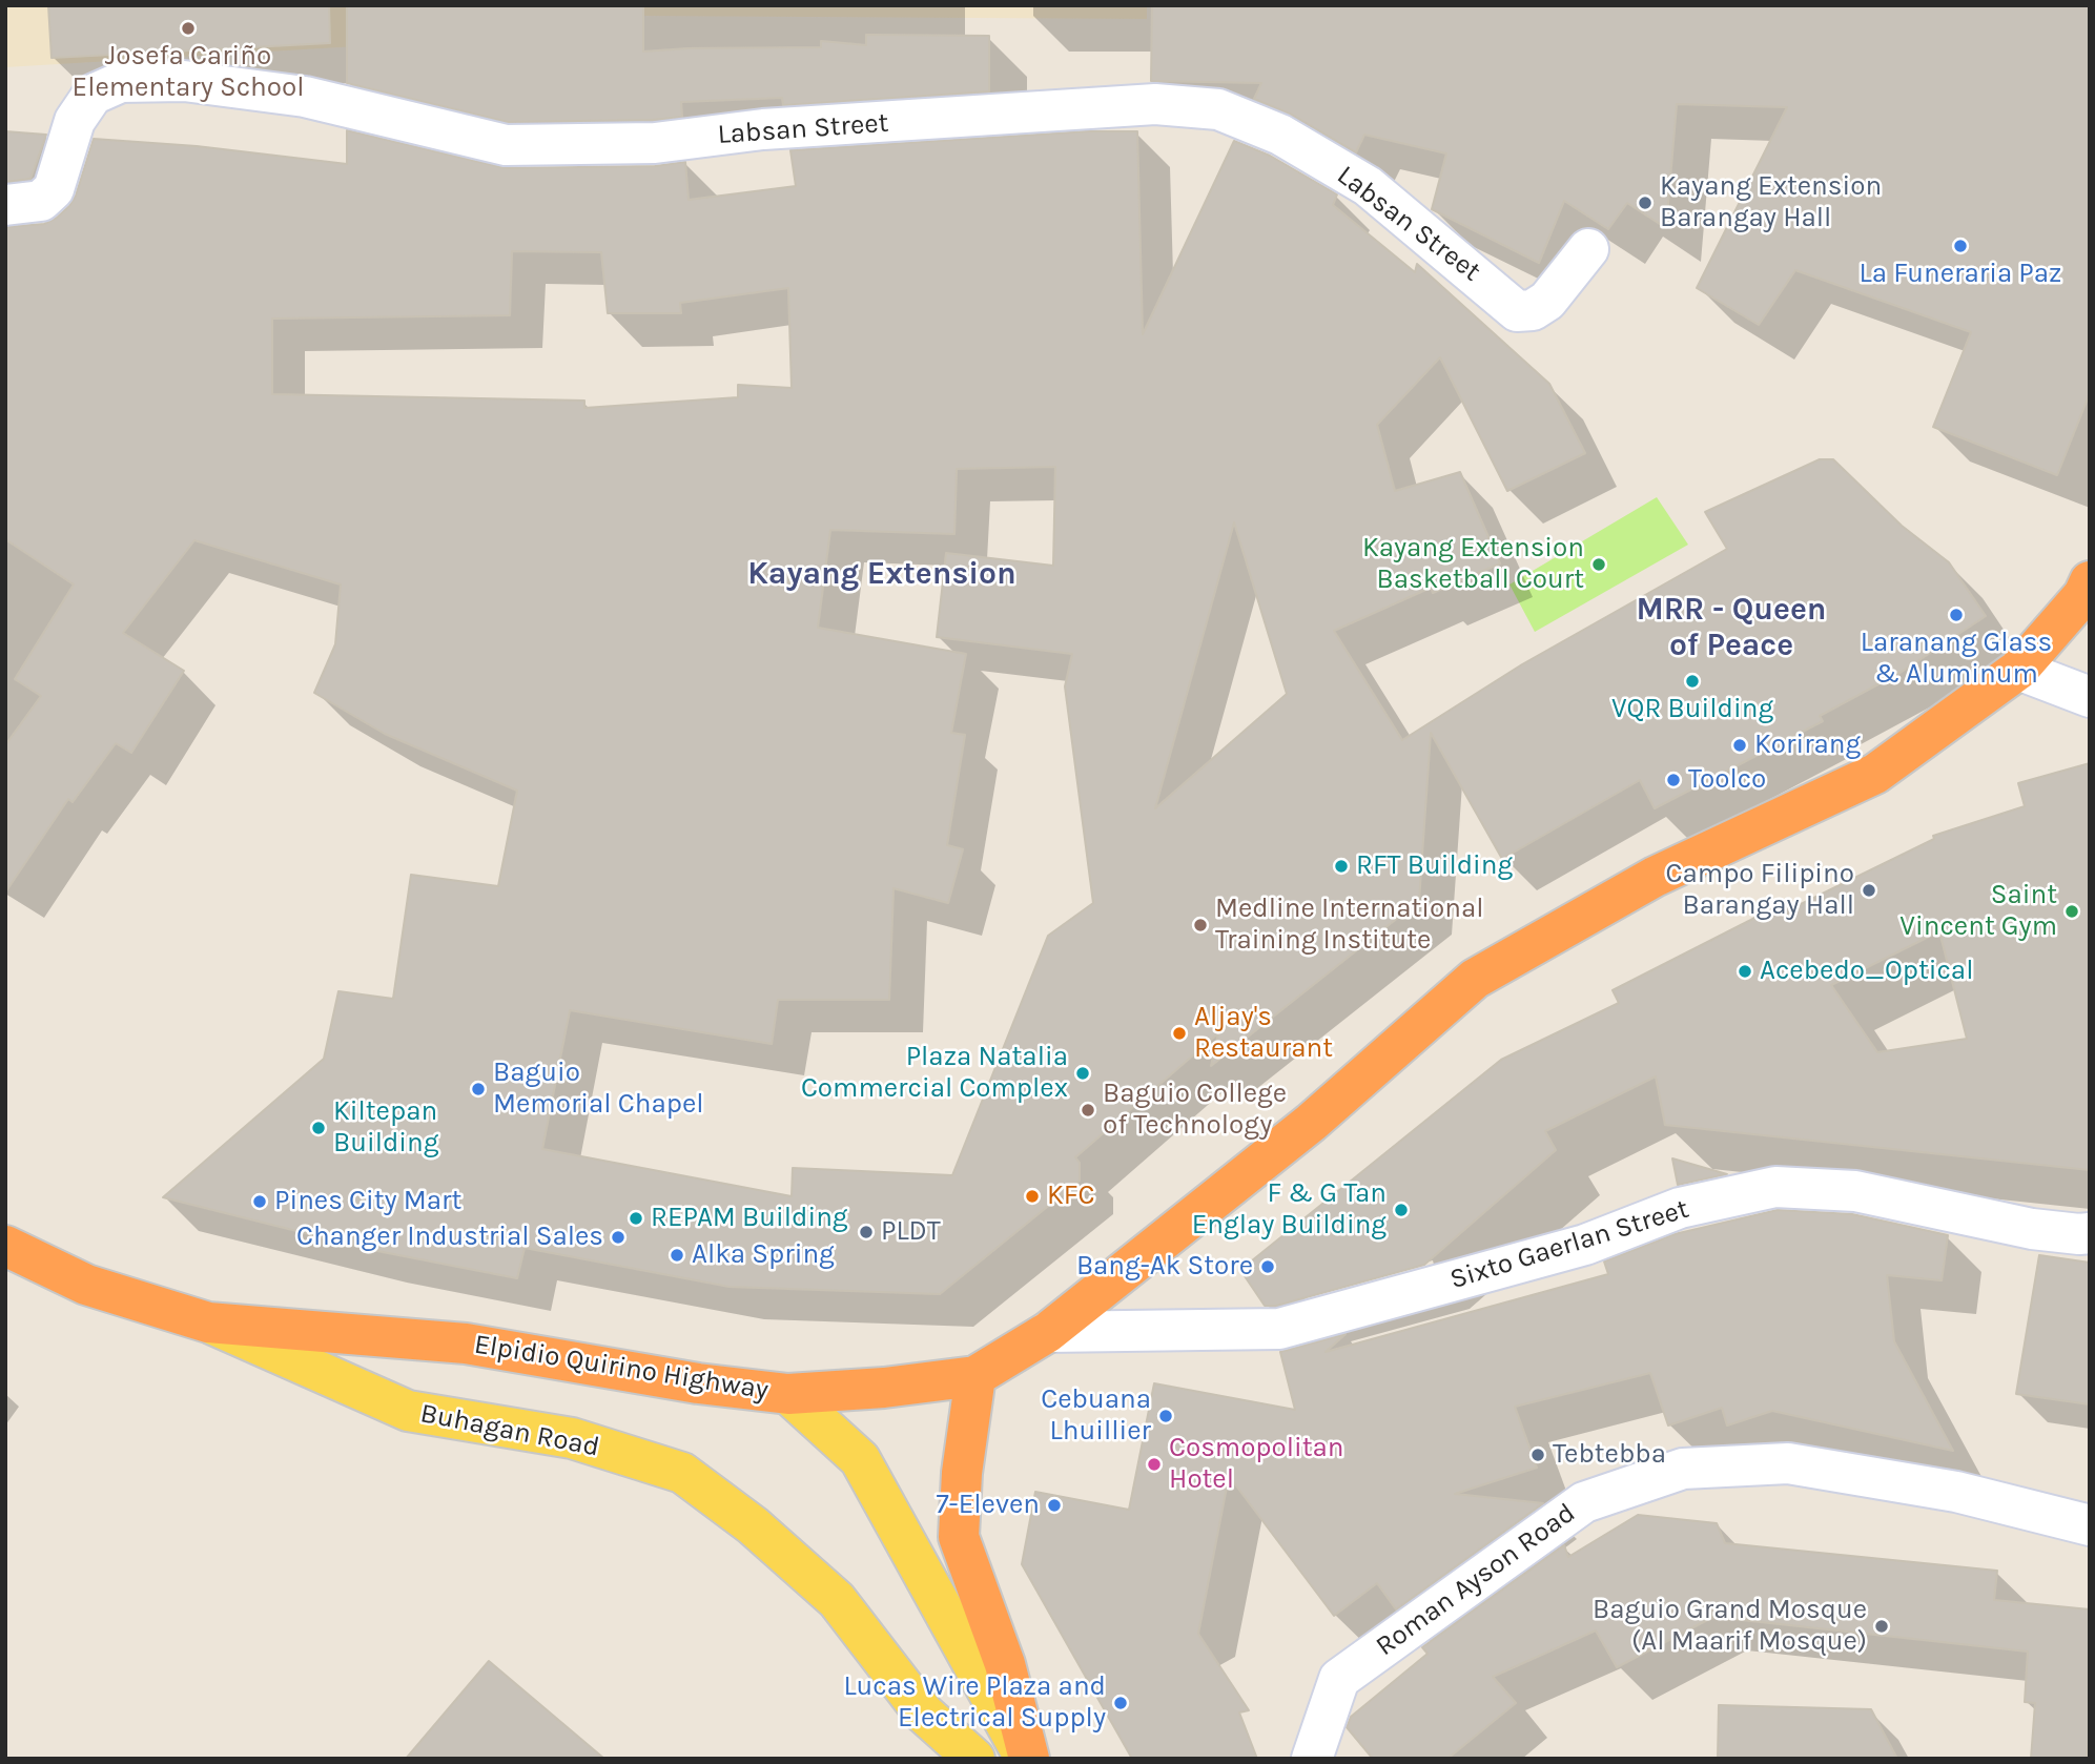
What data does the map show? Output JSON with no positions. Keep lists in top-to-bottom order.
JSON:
{
  "streets": {
    "highway": ["Elpidio Quirino Highway"],
    "main road": ["Buhagan Road"],
    "street": ["Labsan Street", "Sixto Gaerlan Street", "Roman Ayson Road"]
  },
  "crossings": [
    ["Sixto Gaerlan Street", "Elpidio Quirino Highway"],
    ["Elpidio Quirino Highway", "Buhagan Road"]
  ],
  "districts": ["Kayang Extension", "MRR - Queen of Peace"],
  "places": [
    "Josefa Cariño Elementary School",
    "Kayang Extension Barangay Hall",
    "La Funeraria Paz",
    "Kayang Extension Basketball Court",
    "Laranang Glass & Aluminum",
    "VQR Building",
    "Korirang",
    "Toolco",
    "RFT Building",
    "Campo Filipino Barangay Hall",
    "Saint Vincent Gym",
    "Medline International Training Institute",
    "Acebedo_Optical",
    "Aljay's Restaurant",
    "Plaza Natalia Commercial Complex",
    "Baguio Memorial Chapel",
    "Baguio College of Technology",
    "Kiltepan Building",
    "KFC",
    "Pines City Mart",
    "F & G Tan Englay Building",
    "REPAM Building",
    "PLDT",
    "Changer Industrial Sales",
    "Alka Spring",
    "Bang-Ak Store",
    "Cebuana Lhuillier",
    "Tebtebba",
    "Cosmopolitan Hotel",
    "7-Eleven",
    "Baguio Grand Mosque (Al Maarif Mosque)",
    "Lucas Wire Plaza and Electrical Supply"
  ]
}
